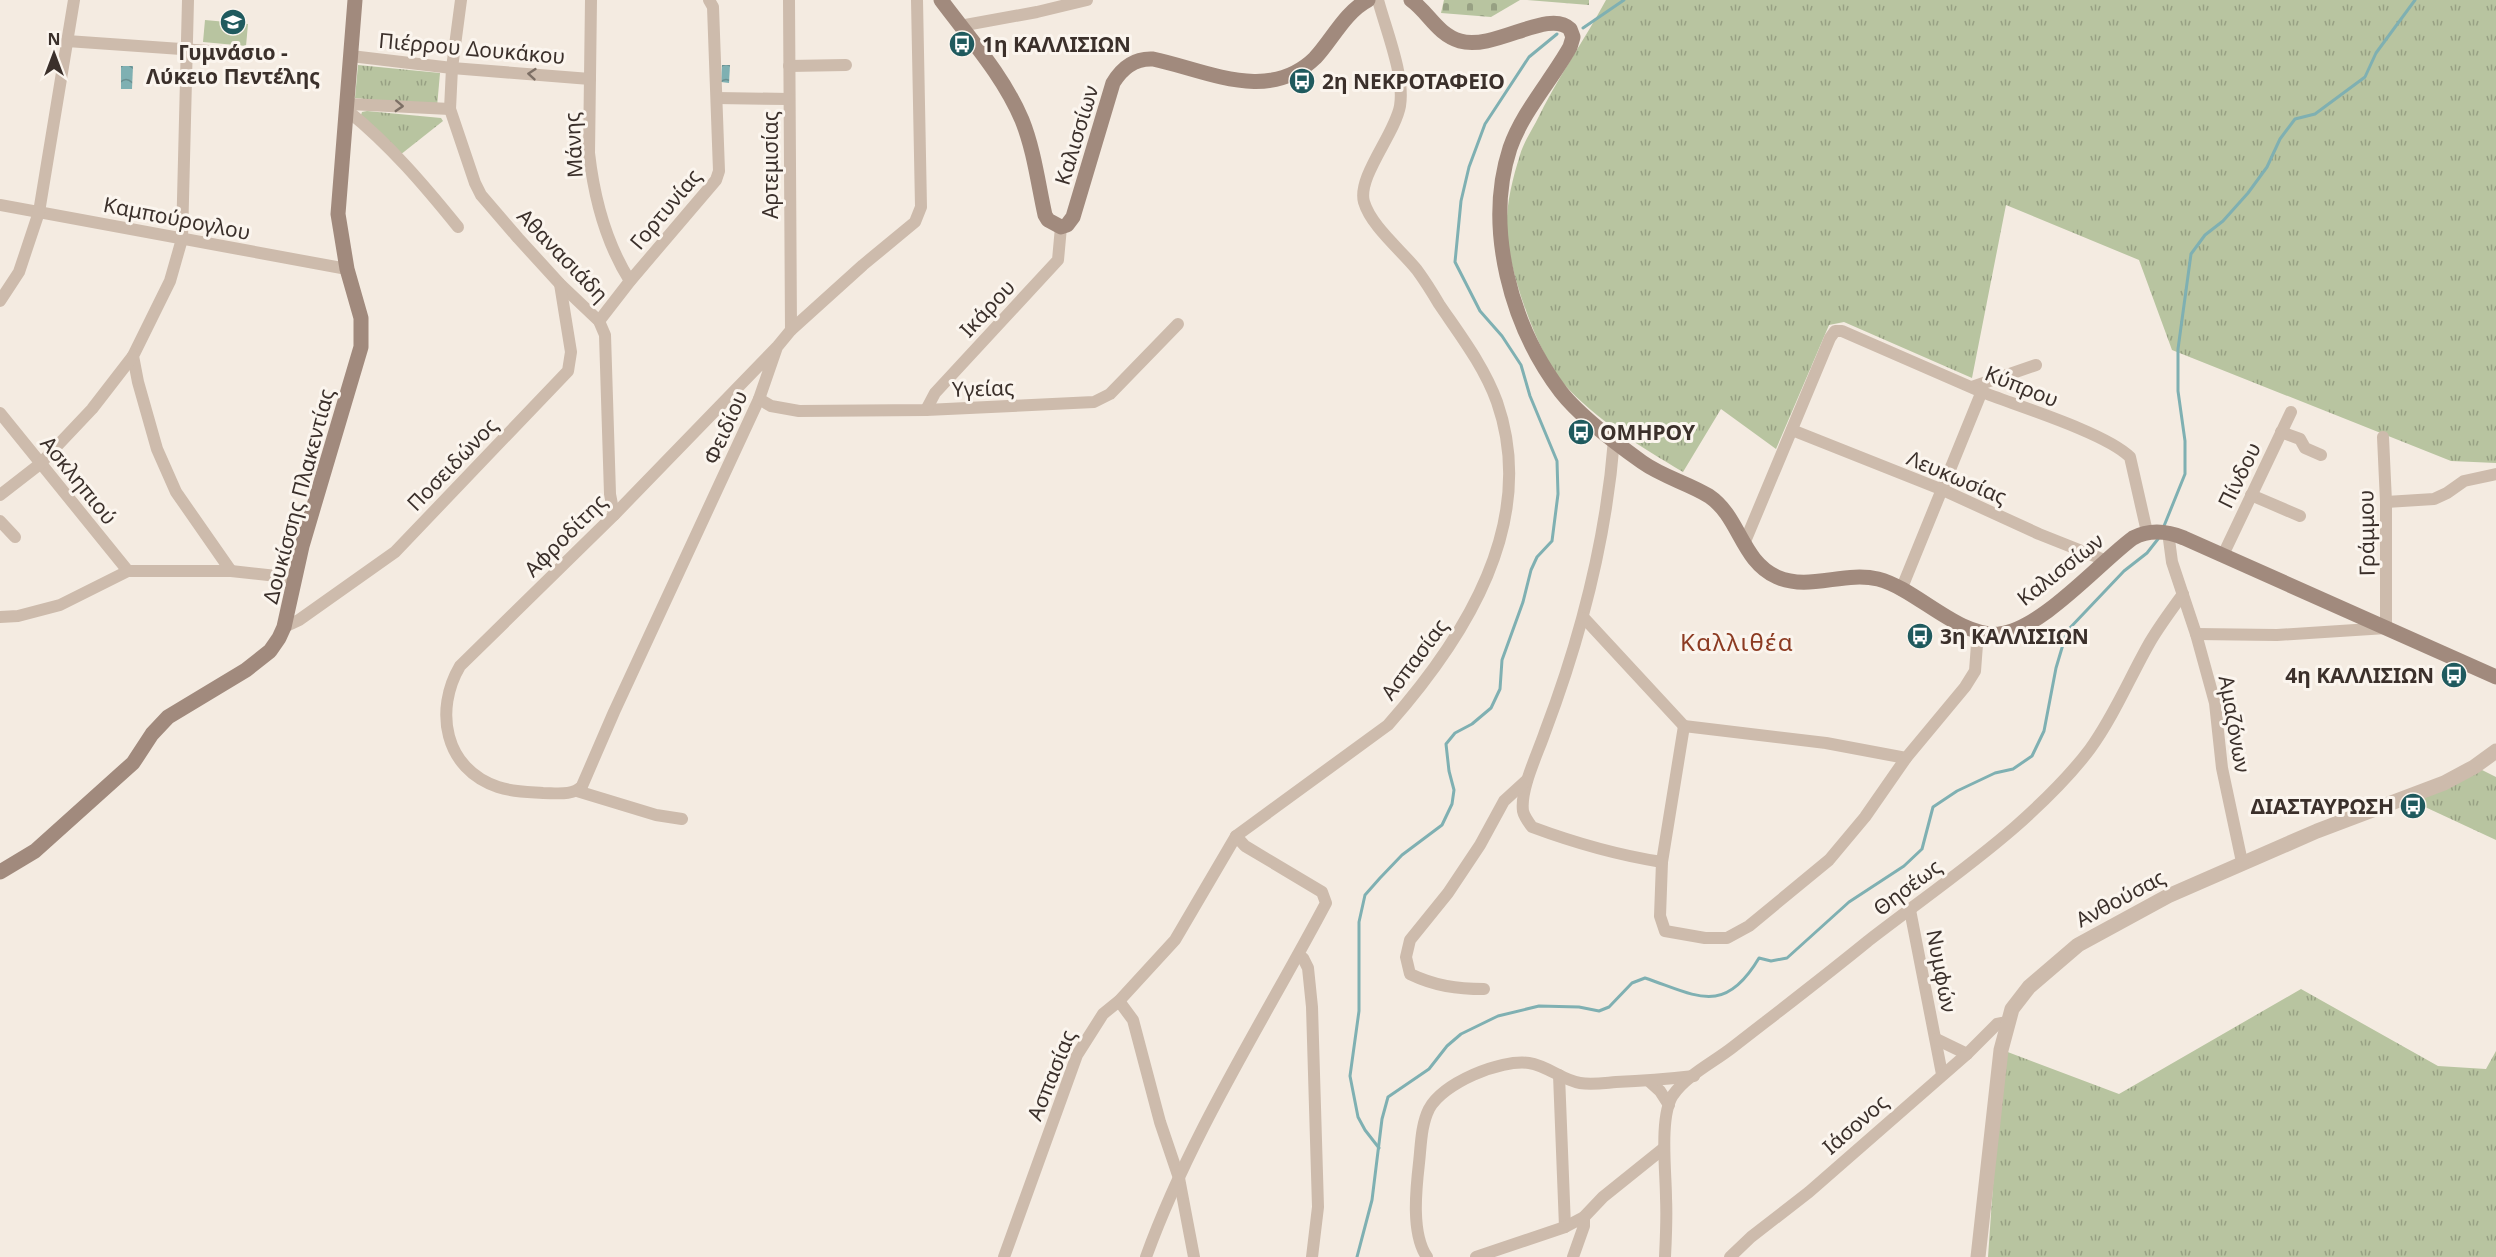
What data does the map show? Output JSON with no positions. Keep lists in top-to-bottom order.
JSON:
{
  "streets": {
    "main road": ["Καλισσίων", "Δουκίσσης Πλακεντίας"],
    "street": [
      "Πιέρρου Δουκάκου",
      "Μάνης",
      "Αρτεμισίας",
      "Γορτυνίας",
      "Καμπούρογλου",
      "Αθανασιάδη",
      "Ικάρου",
      "Κύπρου",
      "Υγείας",
      "Φειδίου",
      "Ποσειδώνος",
      "Πίνδου",
      "Λευκωσίας",
      "Ασκληπιού",
      "Γράμμου",
      "Αφροδίτης",
      "Ασπασίας",
      "Αμαζόνων",
      "Θησέως",
      "Ανθούσας",
      "Νυμφών",
      "Ιάσονος"
    ]
  },
  "crossings": [
    ["Πιέρρου Δουκάκου", "Μάνης"],
    ["Πιέρρου Δουκάκου", "Αθανασιάδη"],
    ["Πιέρρου Δουκάκου", "Δουκίσσης Πλακεντίας"],
    ["Καλισσίων", "Ικάρου"],
    ["Καλισσίων", "Κύπρου"],
    ["Καλισσίων", "Λευκωσίας"],
    ["Μάνης", "Γορτυνίας"],
    ["Αρτεμισίας", "Φειδίου"],
    ["Γορτυνίας", "Αθανασιάδη"],
    ["Καμπούρογλου", "Δουκίσσης Πλακεντίας"],
    ["Αθανασιάδη", "Ποσειδώνος"],
    ["Αθανασιάδη", "Αφροδίτης"],
    ["Ικάρου", "Υγείας"],
    ["Κύπρου", "Λευκωσίας"],
    ["Υγείας", "Φειδίου"],
    ["Φειδίου", "Αφροδίτης"],
    ["Ποσειδώνος", "Δουκίσσης Πλακεντίας"],
    ["Αμαζόνων", "Θησέως"],
    ["Αμαζόνων", "Ανθούσας"],
    ["Θησέως", "Νυμφών"],
    ["Ανθούσας", "Ιάσονος"],
    ["Νυμφών", "Ιάσονος"]
  ],
  "one_way": ["Πιέρρου Δουκάκου"],
  "districts": ["Καλλιθέα"],
  "places": {
    "school or university": ["Γυμνάσιο - Λύκειο Πεντέλης"],
    "bus stop": [
      "1η ΚΑΛΛΙΣΙΩΝ",
      "2η ΝΕΚΡΟΤΑΦΕΙΟ",
      "ΟΜΗΡΟΥ",
      "3η ΚΑΛΛΙΣΙΩΝ",
      "4η ΚΑΛΛΙΣΙΩΝ",
      "ΔΙΑΣΤΑΥΡΩΣΗ"
    ]
  },
  "north": "top"
}
